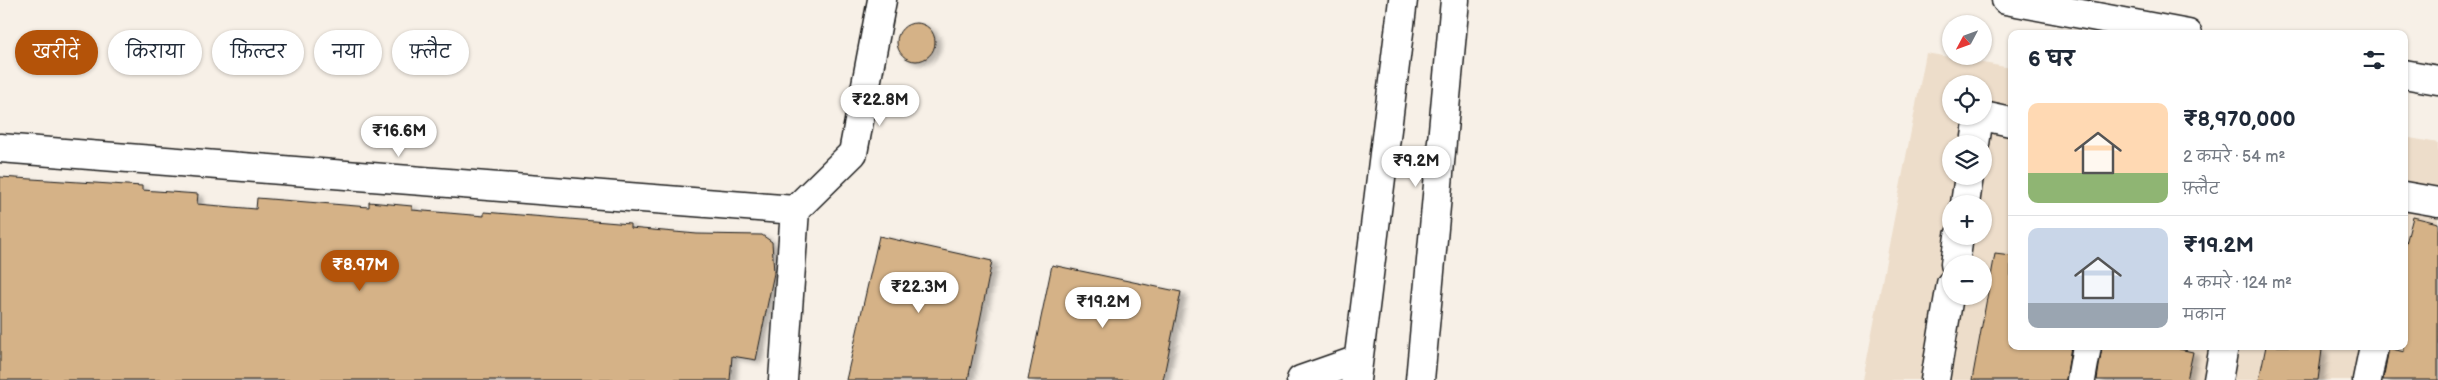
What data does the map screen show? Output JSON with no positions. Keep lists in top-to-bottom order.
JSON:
{
  "north": "bottom left",
  "page": {
    "map_buttons": ["+", "−"],
    "chip": [
      "खरीदें",
      "किराया",
      "फ़िल्टर",
      "नया",
      "फ़्लैट"
    ],
    "heading": "6 घर",
    "price": [
      "₹22.8M",
      "₹16.6M",
      "₹9.2M",
      "₹8.97M",
      "₹22.3M",
      "₹19.2M"
    ],
    "list": [
      {
        "name": "₹8,970,000",
        "note": "2 कमरे · 54 m² · फ़्लैट"
      },
      {
        "name": "₹19.2M",
        "note": "4 कमरे · 124 m² · मकान"
      }
    ]
  }
}
